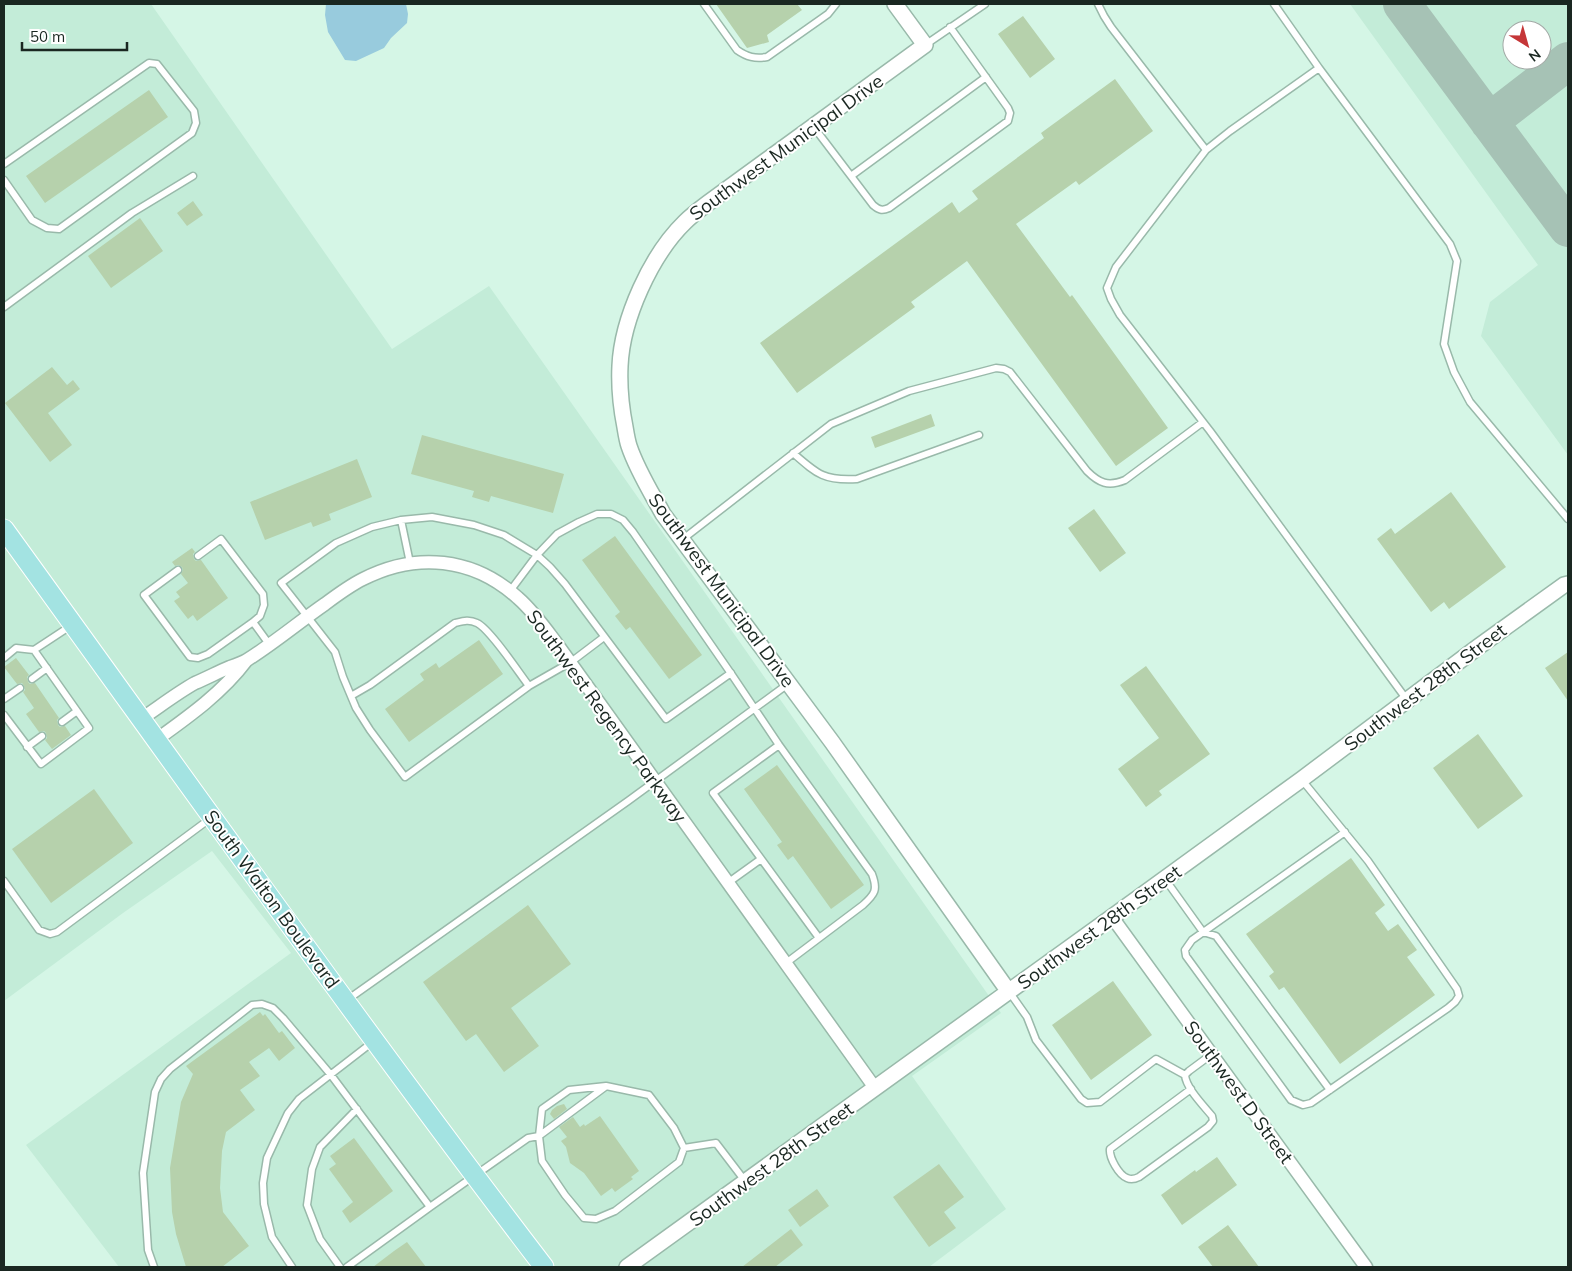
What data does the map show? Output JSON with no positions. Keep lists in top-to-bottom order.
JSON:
{
  "streets": {
    "main road": ["South Walton Boulevard"],
    "street": [
      "Southwest Municipal Drive",
      "Southwest 28th Street",
      "Southwest Regency Parkway",
      "Southwest D Street"
    ]
  },
  "crossings": [
    ["Southwest Municipal Drive", "Southwest 28th Street"],
    ["Southwest 28th Street", "Southwest Regency Parkway"],
    ["Southwest 28th Street", "Southwest D Street"],
    ["Southwest Regency Parkway", "South Walton Boulevard"]
  ],
  "scale_bar": "50 m",
  "north": "bottom right"
}
